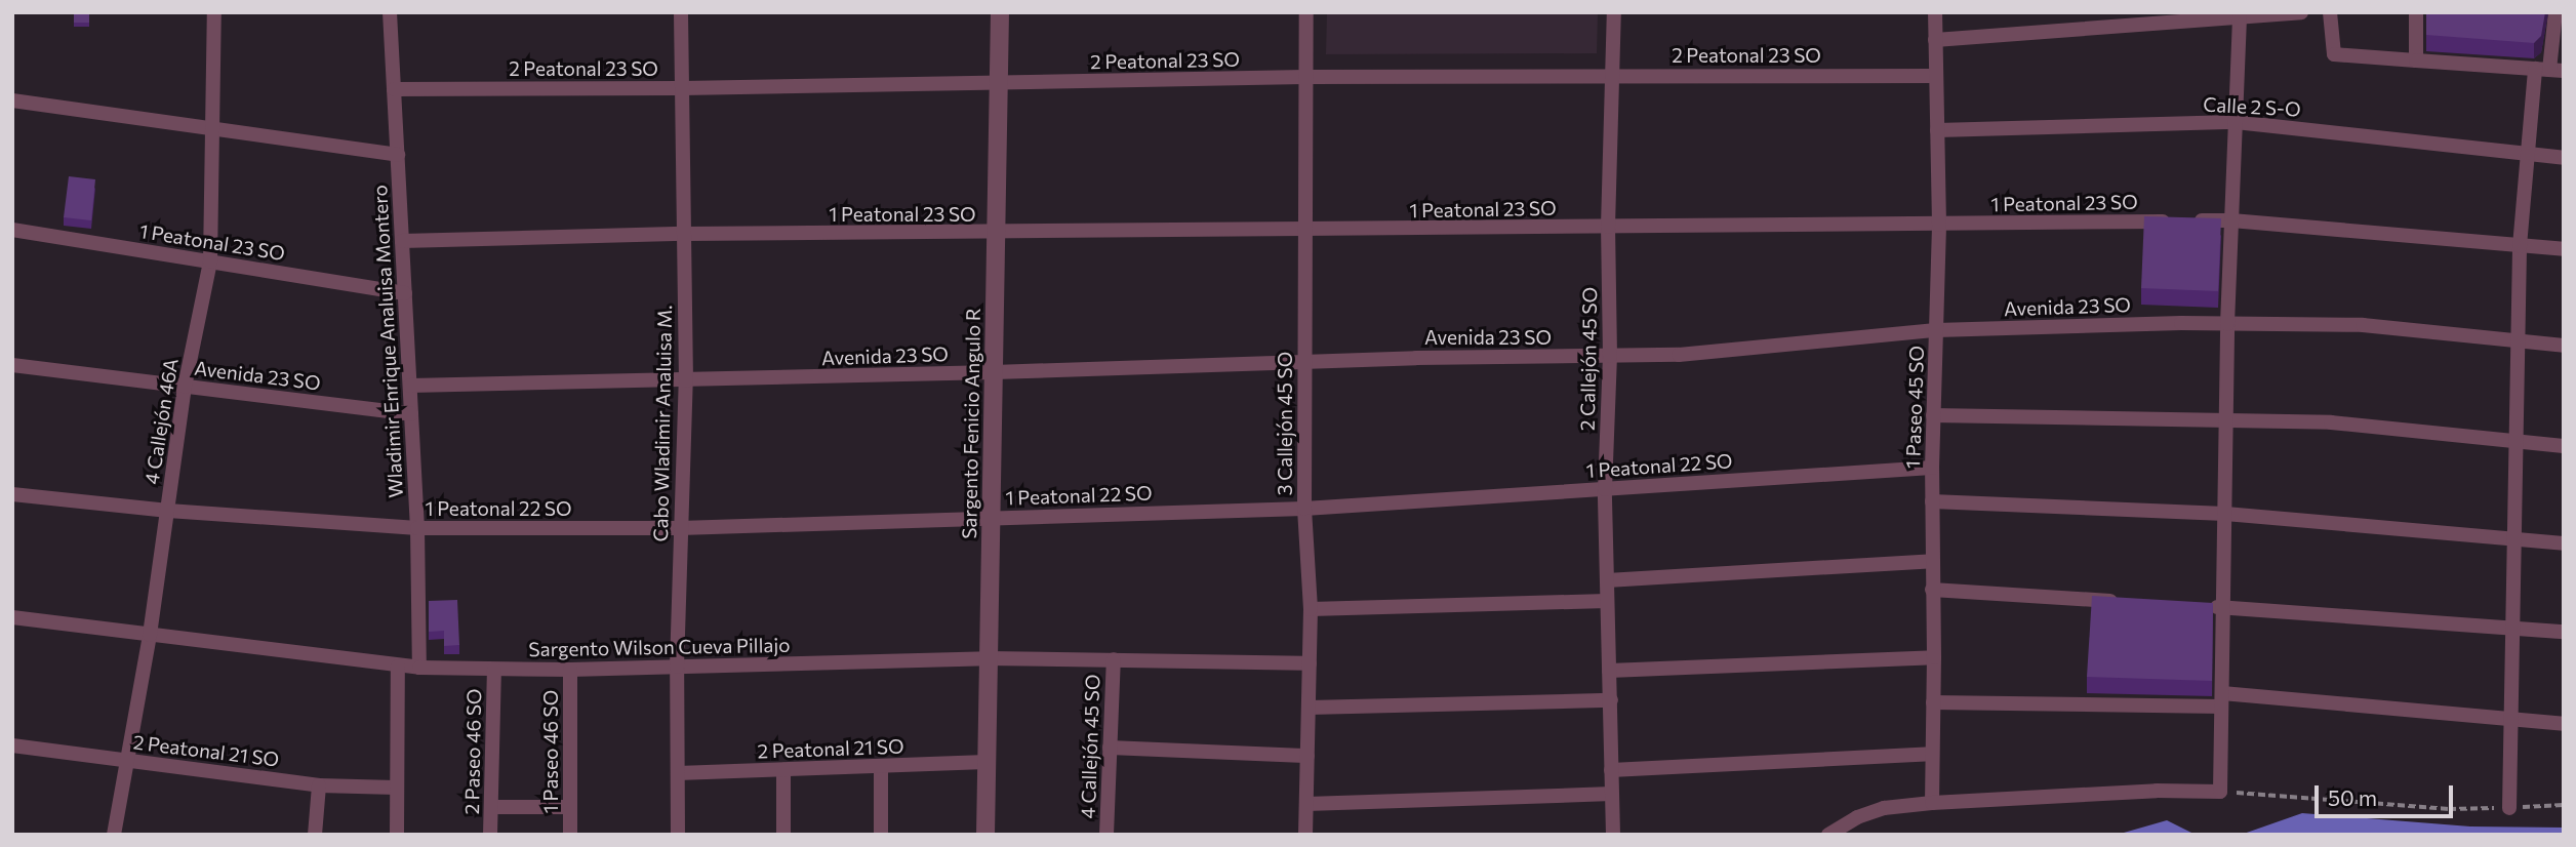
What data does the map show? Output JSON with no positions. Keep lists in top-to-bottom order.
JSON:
{
  "streets": {
    "street": [
      "2 Peatonal 23 SO",
      "Calle 2 S-O",
      "1 Peatonal 23 SO",
      "Avenida 23 SO",
      "Wladimir Enrique Analuisa Montero",
      "2 Callejón 45 SO",
      "1 Paseo 45 SO",
      "4 Callejón 46A",
      "Cabo Wladimir Analuisa M.",
      "Sargento Fenicio Angulo R",
      "3 Callejón 45 SO",
      "1 Peatonal 22 SO",
      "Sargento Wilson Cueva Pillajo",
      "4 Callejón 45 SO",
      "2 Peatonal 21 SO",
      "2 Paseo 46 SO",
      "1 Paseo 46 SO"
    ]
  },
  "crossings": [
    ["2 Peatonal 23 SO", "Wladimir Enrique Analuisa Montero"],
    ["2 Peatonal 23 SO", "2 Callejón 45 SO"],
    ["2 Peatonal 23 SO", "1 Paseo 45 SO"],
    ["2 Peatonal 23 SO", "Cabo Wladimir Analuisa M."],
    ["2 Peatonal 23 SO", "Sargento Fenicio Angulo R"],
    ["2 Peatonal 23 SO", "3 Callejón 45 SO"],
    ["Calle 2 S-O", "1 Paseo 45 SO"],
    ["1 Peatonal 23 SO", "Wladimir Enrique Analuisa Montero"],
    ["1 Peatonal 23 SO", "2 Callejón 45 SO"],
    ["1 Peatonal 23 SO", "1 Paseo 45 SO"],
    ["1 Peatonal 23 SO", "4 Callejón 46A"],
    ["1 Peatonal 23 SO", "Cabo Wladimir Analuisa M."],
    ["1 Peatonal 23 SO", "Sargento Fenicio Angulo R"],
    ["1 Peatonal 23 SO", "3 Callejón 45 SO"],
    ["Avenida 23 SO", "Wladimir Enrique Analuisa Montero"],
    ["Avenida 23 SO", "2 Callejón 45 SO"],
    ["Avenida 23 SO", "1 Paseo 45 SO"],
    ["Avenida 23 SO", "4 Callejón 46A"],
    ["Avenida 23 SO", "Cabo Wladimir Analuisa M."],
    ["Avenida 23 SO", "Sargento Fenicio Angulo R"],
    ["Avenida 23 SO", "3 Callejón 45 SO"],
    ["Wladimir Enrique Analuisa Montero", "1 Peatonal 22 SO"],
    ["Wladimir Enrique Analuisa Montero", "Sargento Wilson Cueva Pillajo"],
    ["2 Callejón 45 SO", "1 Peatonal 22 SO"],
    ["1 Paseo 45 SO", "1 Peatonal 22 SO"],
    ["4 Callejón 46A", "1 Peatonal 22 SO"],
    ["4 Callejón 46A", "Sargento Wilson Cueva Pillajo"],
    ["4 Callejón 46A", "2 Peatonal 21 SO"],
    ["Cabo Wladimir Analuisa M.", "1 Peatonal 22 SO"],
    ["Cabo Wladimir Analuisa M.", "Sargento Wilson Cueva Pillajo"],
    ["Cabo Wladimir Analuisa M.", "2 Peatonal 21 SO"],
    ["Sargento Fenicio Angulo R", "1 Peatonal 22 SO"],
    ["Sargento Fenicio Angulo R", "Sargento Wilson Cueva Pillajo"],
    ["Sargento Fenicio Angulo R", "2 Peatonal 21 SO"],
    ["3 Callejón 45 SO", "1 Peatonal 22 SO"],
    ["3 Callejón 45 SO", "Sargento Wilson Cueva Pillajo"],
    ["Sargento Wilson Cueva Pillajo", "4 Callejón 45 SO"],
    ["Sargento Wilson Cueva Pillajo", "2 Paseo 46 SO"],
    ["Sargento Wilson Cueva Pillajo", "1 Paseo 46 SO"]
  ],
  "scale_bar": "50 m"
}
